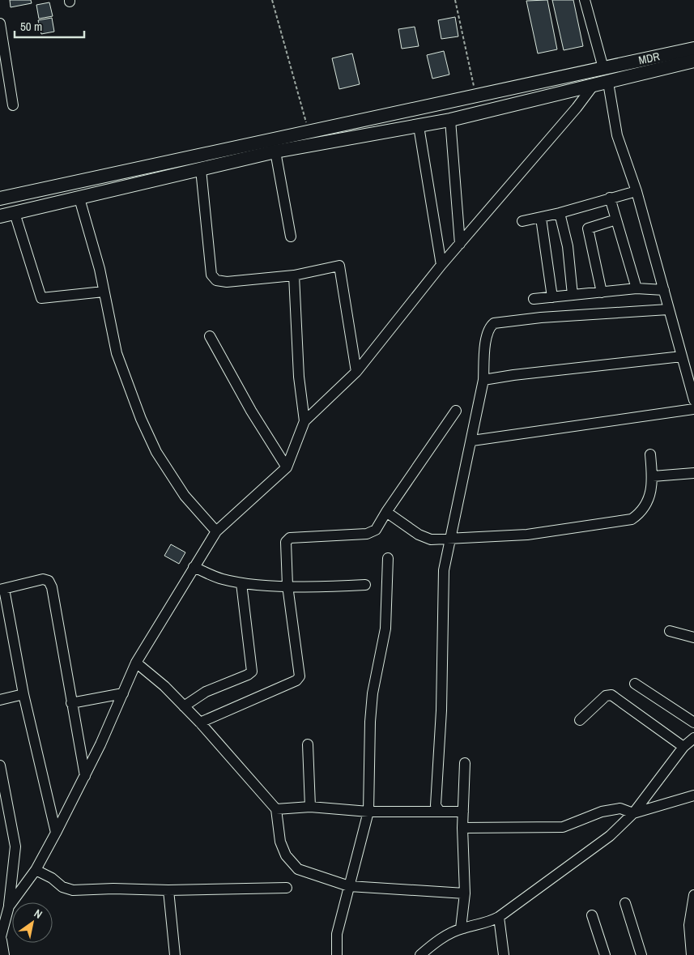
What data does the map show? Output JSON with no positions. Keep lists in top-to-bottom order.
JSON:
{
  "streets": {
    "main road": ["MDR"]
  },
  "scale_bar": "50 m",
  "north": "top right"
}
